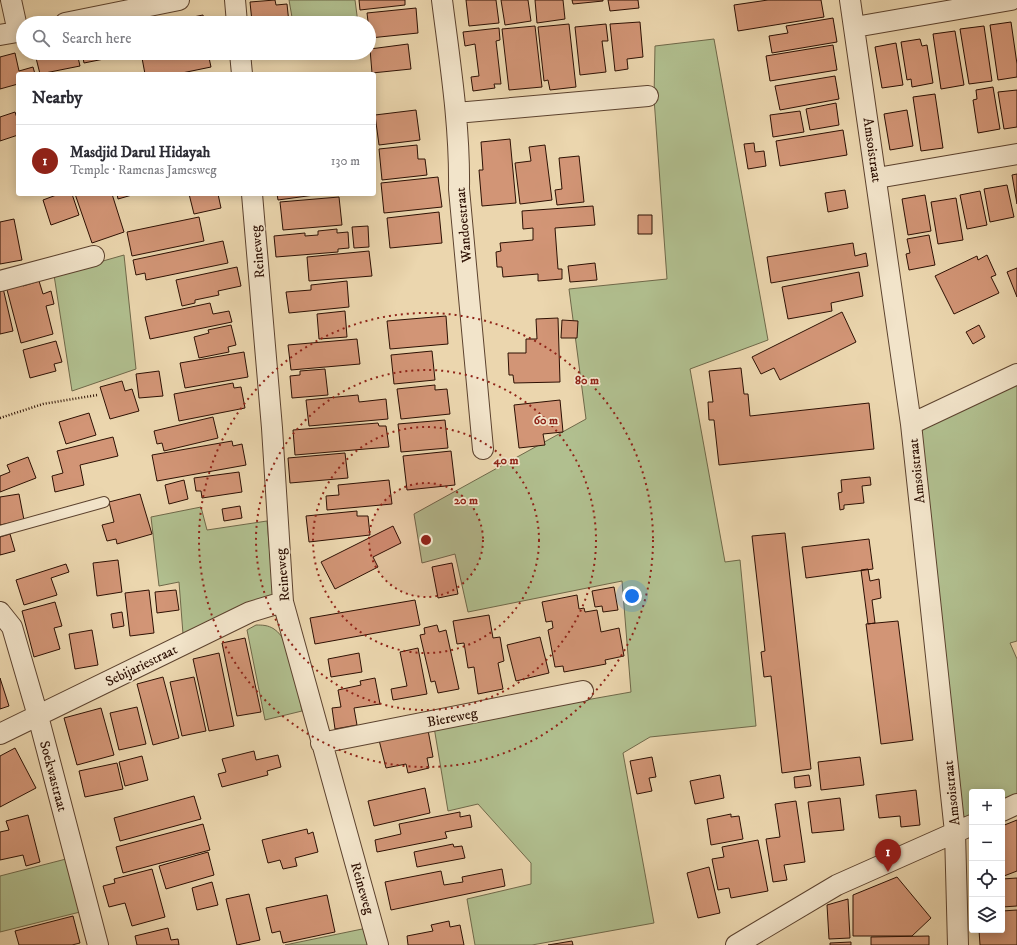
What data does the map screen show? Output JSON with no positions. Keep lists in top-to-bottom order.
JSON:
{
  "streets": {
    "street": [
      "Amsoistraat",
      "Wandoestraat",
      "Reineweg",
      "Sebijariestraat",
      "Biereweg",
      "Soekwastraat"
    ]
  },
  "crossings": [
    ["Reineweg", "Sebijariestraat"],
    ["Reineweg", "Biereweg"],
    ["Sebijariestraat", "Soekwastraat"]
  ],
  "page": {
    "search": "Search here",
    "heading": "Nearby",
    "list": [
      {
        "mark": "1",
        "name": "Masdjid Darul Hidayah",
        "note": "Temple · Ramenas Jamesweg",
        "value": "130 m"
      }
    ],
    "map_buttons": ["+", "−"],
    "pins": "1"
  },
  "rings": [
    "80 m",
    "60 m",
    "40 m",
    "20 m"
  ]
}
